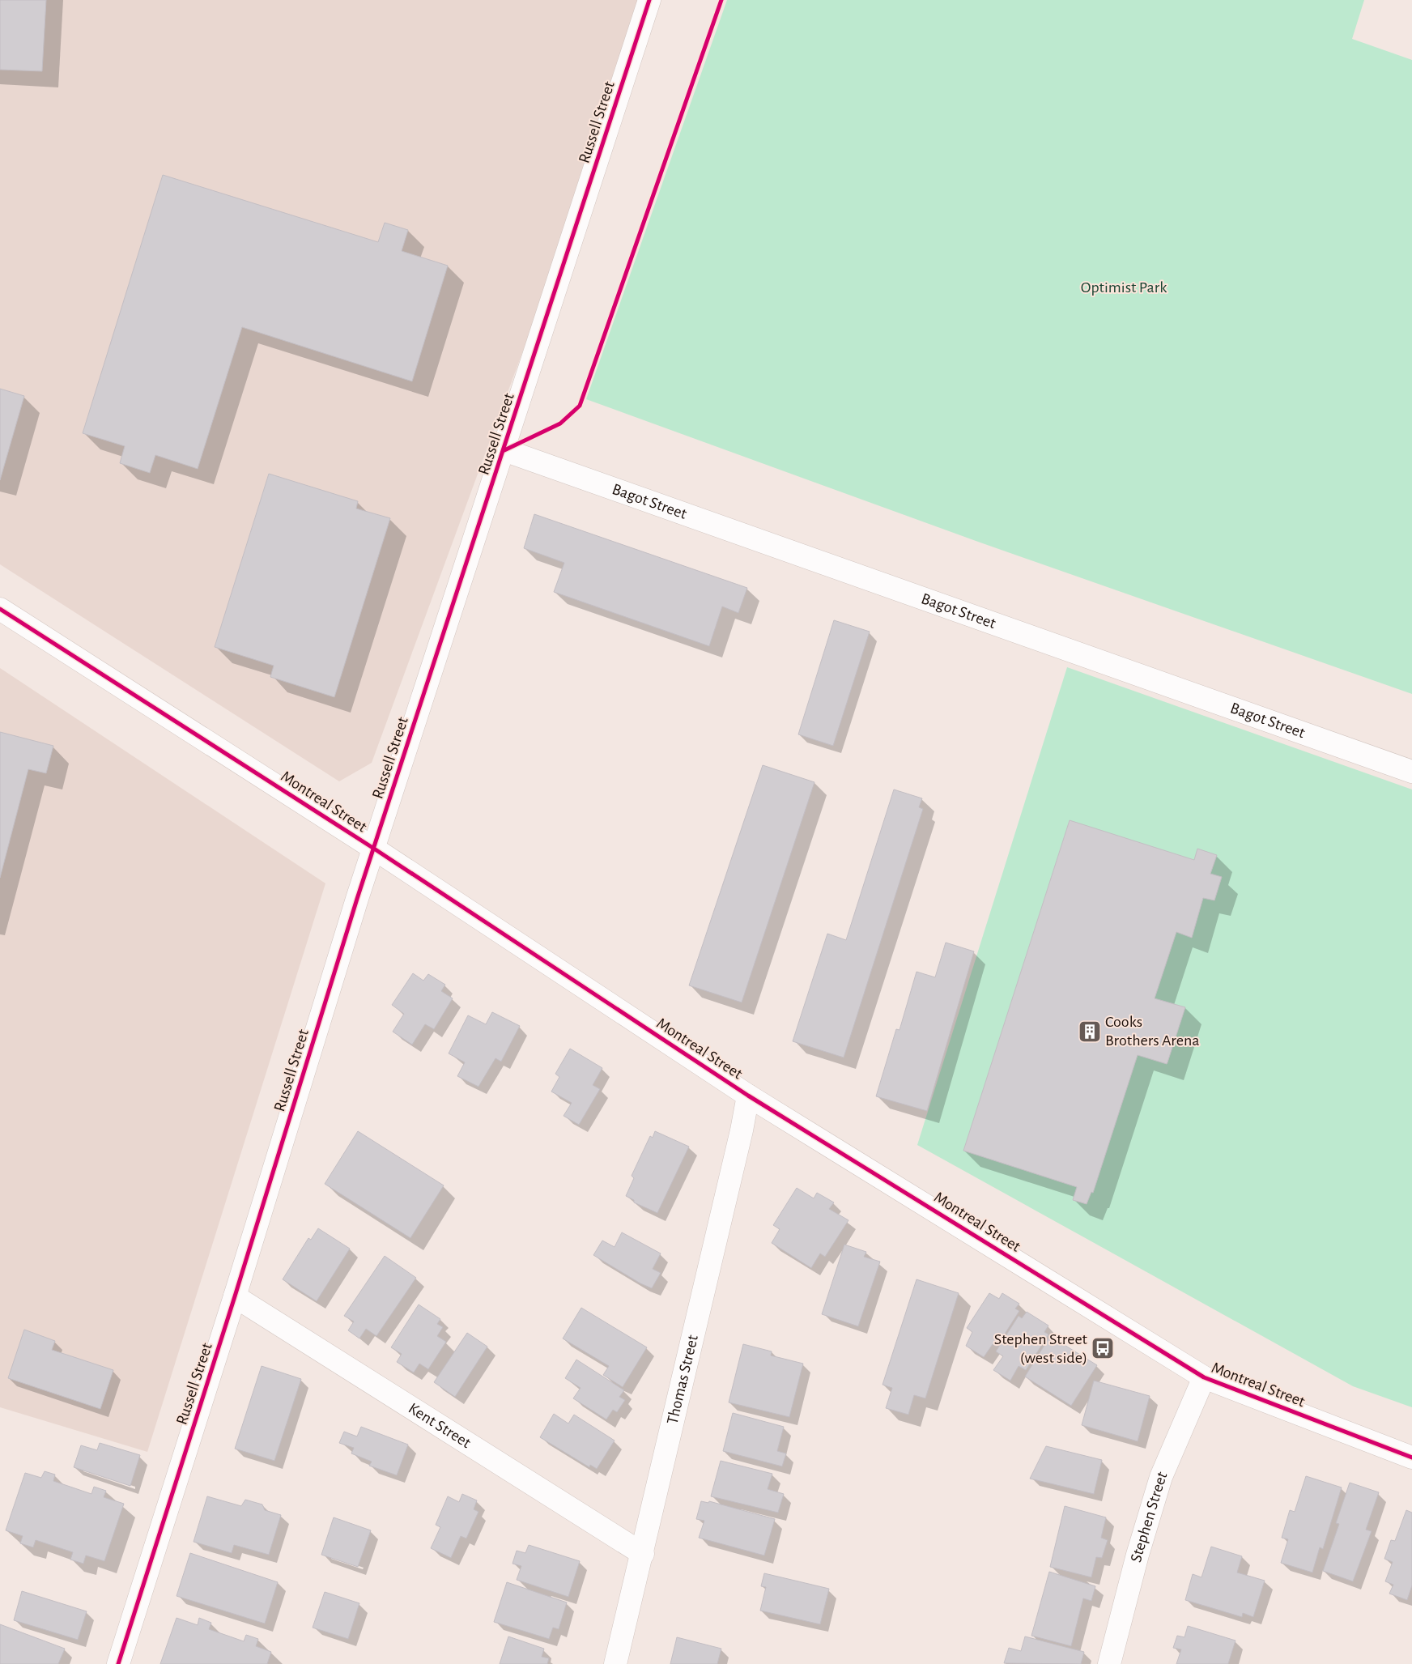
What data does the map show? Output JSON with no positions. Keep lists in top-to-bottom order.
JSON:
{
  "streets": {
    "street": [
      "Russell Street",
      "Bagot Street",
      "Montreal Street",
      "Thomas Street",
      "Kent Street",
      "Stephen Street"
    ]
  },
  "crossings": [
    ["Russell Street", "Bagot Street"],
    ["Russell Street", "Montreal Street"],
    ["Russell Street", "Kent Street"],
    ["Montreal Street", "Thomas Street"],
    ["Montreal Street", "Stephen Street"],
    ["Thomas Street", "Kent Street"]
  ],
  "parks": ["Optimist Park"],
  "places": {
    "building": ["Cooks Brothers Arena"],
    "bus stop": ["Stephen Street (west side)"]
  }
}
